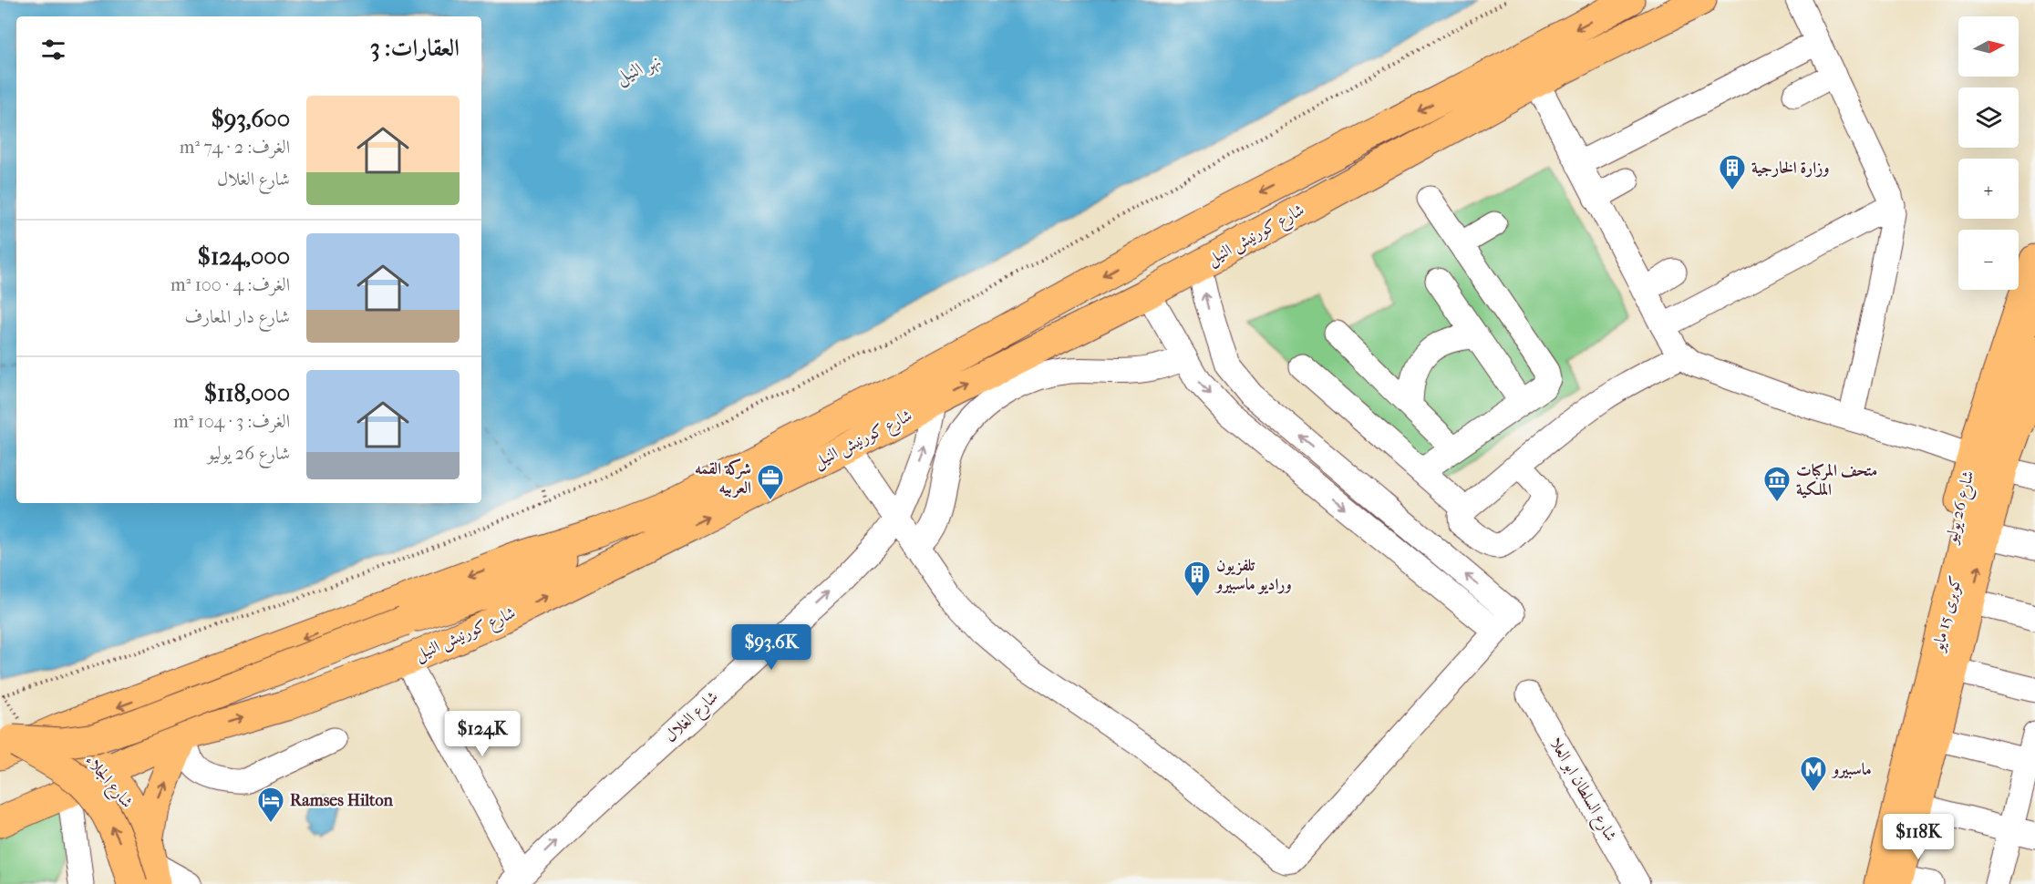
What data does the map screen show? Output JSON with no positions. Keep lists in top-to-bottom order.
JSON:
{
  "streets": {
    "main road": [
      "شارع كورنيش النيل",
      "شارع 26 يوليو",
      "كوبرى 15 مايو",
      "شارع الجلاء"
    ],
    "street": ["شارع الغلال", "شارع السلطان ابو العلا"]
  },
  "crossings": [
    ["شارع كورنيش النيل", "شارع الغلال"],
    ["شارع كورنيش النيل", "شارع الجلاء"],
    ["شارع 26 يوليو", "كوبرى 15 مايو"]
  ],
  "one_way": ["شارع الغلال", "شارع الجلاء"],
  "water": ["نهر النيل"],
  "places": {
    "building": ["وزارة الخارجية", "تلفزيون وراديو ماسبيرو"],
    "office": ["شركة القمه العربيه"],
    "museum": ["متحف المركبات الملكية"],
    "metro station": ["ماسبيرو"],
    "hotel": ["Ramses Hilton"]
  },
  "north": "right",
  "page": {
    "map_buttons": ["+", "−"],
    "heading": "العقارات: 3",
    "list": [
      {
        "name": "$93,600",
        "note": "الغرف: 2 · 74 m² · شارع الغلال"
      },
      {
        "name": "$124,000",
        "note": "الغرف: 4 · 100 m² · شارع دار المعارف"
      },
      {
        "name": "$118,000",
        "note": "الغرف: 3 · 104 m² · شارع 26 يوليو"
      }
    ],
    "price": ["$93.6K", "$124K", "$118K"]
  }
}
